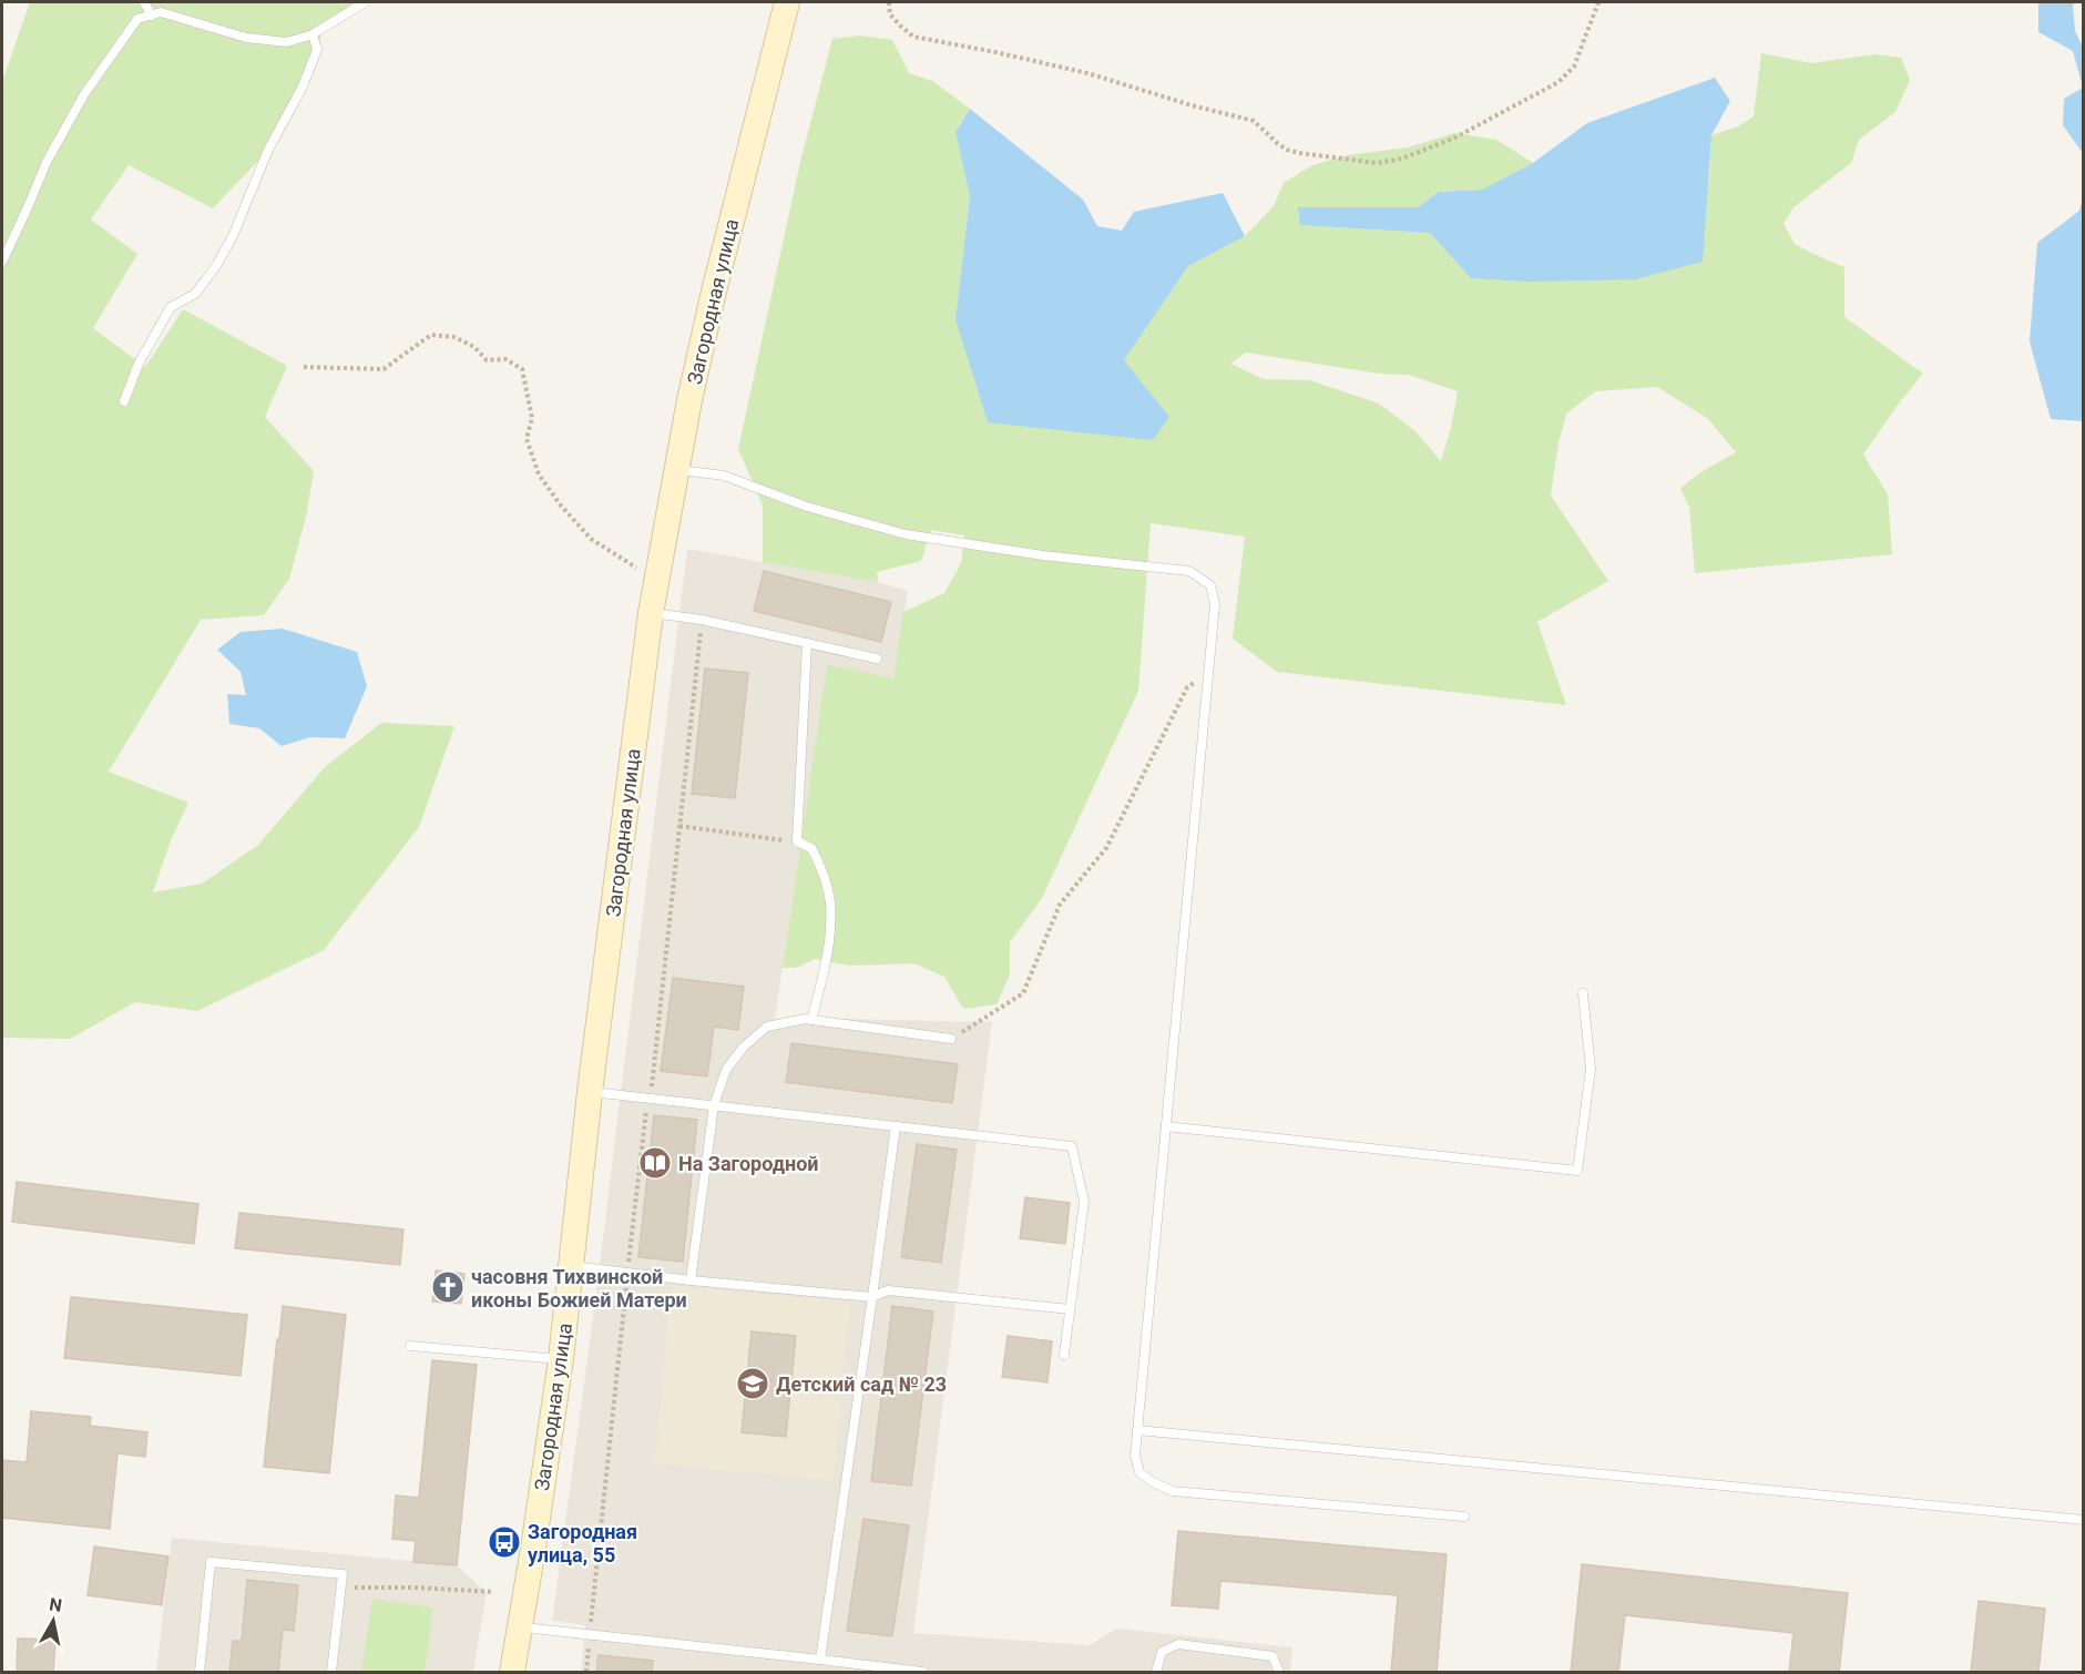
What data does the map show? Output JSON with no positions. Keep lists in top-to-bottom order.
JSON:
{
  "streets": {
    "main road": ["Загородная улица"]
  },
  "places": {
    "library": ["На Загородной"],
    "church": ["часовня Тихвинской иконы Божией Матери"],
    "school or university": ["Детский сад № 23"],
    "bus stop": ["Загородная улица, 55"]
  },
  "north": "top"
}
